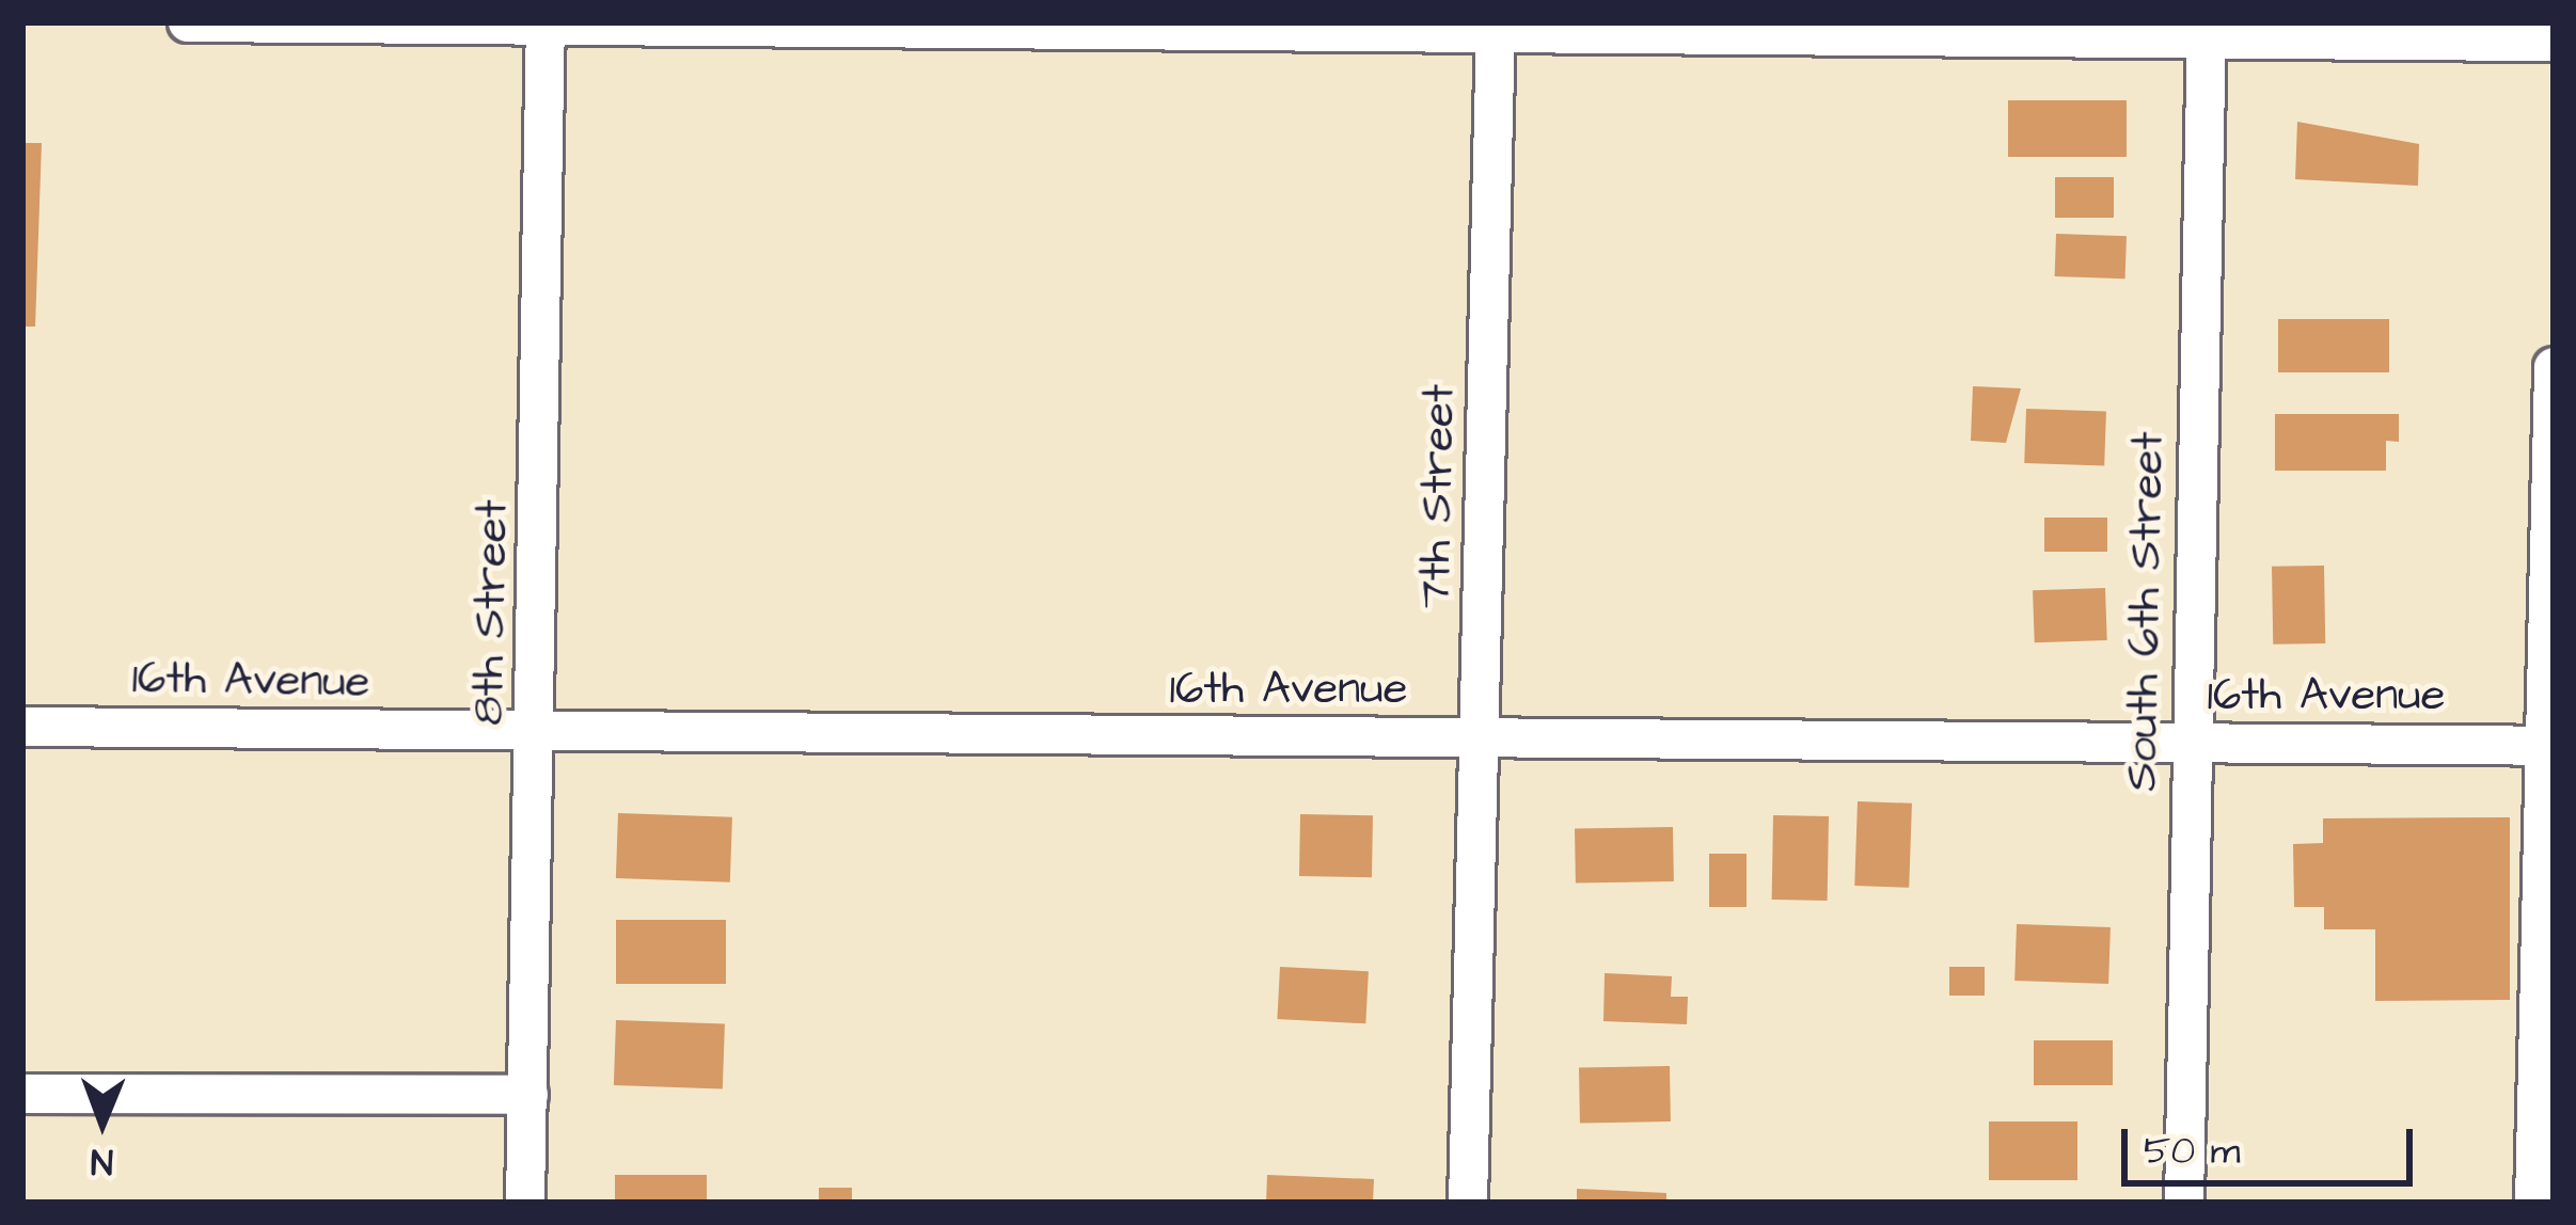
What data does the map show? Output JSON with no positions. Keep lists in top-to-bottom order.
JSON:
{
  "streets": {
    "street": [
      "7th Street",
      "South 6th Street",
      "8th Street",
      "16th Avenue"
    ]
  },
  "crossings": [
    ["7th Street", "16th Avenue"],
    ["South 6th Street", "16th Avenue"],
    ["8th Street", "16th Avenue"]
  ],
  "scale_bar": "50 m",
  "north": "bottom"
}
